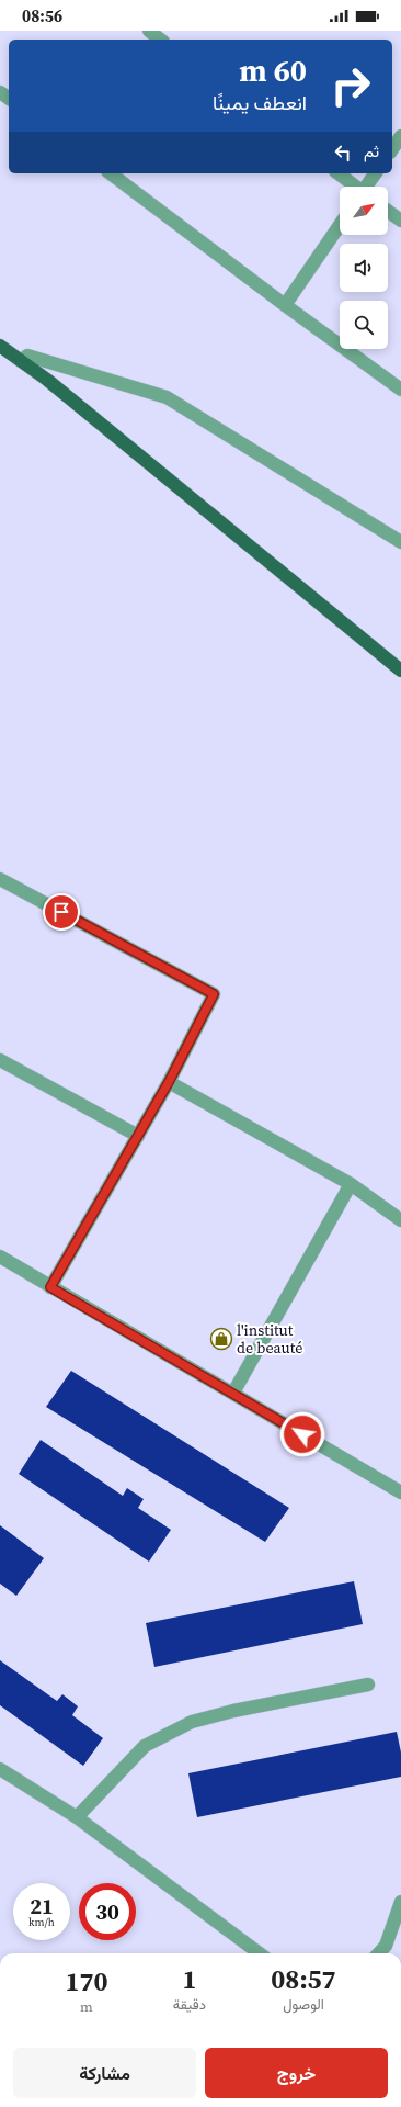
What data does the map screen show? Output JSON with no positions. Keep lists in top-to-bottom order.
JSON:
{
  "places": {
    "shop": ["l'institut de beauté"]
  },
  "north": "top right",
  "page": {
    "status": "08:56",
    "turn": ["60 m", "انعطف يمينًا"],
    "then": "ثم",
    "speed": "21 km/h",
    "limit": "30",
    "eta": [
      "08:57",
      "الوصول",
      "1",
      "دقيقة",
      "170",
      "m"
    ],
    "buttons": ["خروج", "مشاركة"]
  }
}
